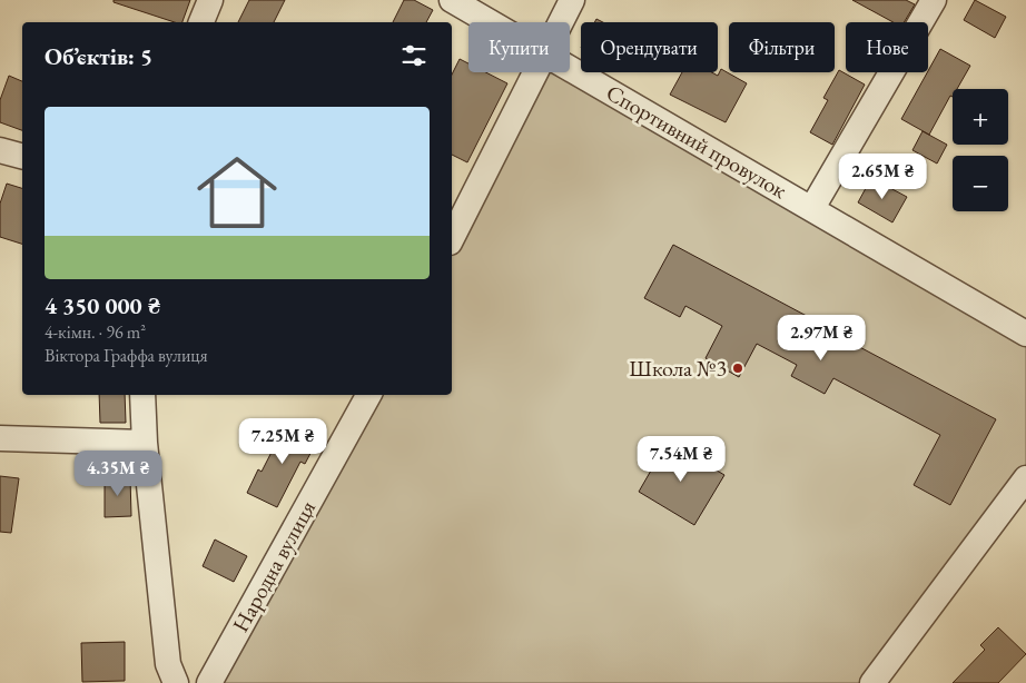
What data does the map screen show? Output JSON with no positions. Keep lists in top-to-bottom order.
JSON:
{
  "streets": {
    "street": ["Спортивний провулок", "Народна вулиця"]
  },
  "places": ["Школа №3"],
  "page": {
    "chip": [
      "Купити",
      "Орендувати",
      "Фільтри",
      "Нове"
    ],
    "heading": "Об’єктів: 5",
    "map_buttons": ["+", "−"],
    "list": [
      {
        "name": "4 350 000 ₴",
        "note": "4-кімн. · 96 m² · Віктора Граффа вулиця"
      }
    ],
    "price": [
      "2.65M ₴",
      "2.97M ₴",
      "7.25M ₴",
      "7.54M ₴",
      "4.35M ₴"
    ]
  }
}
